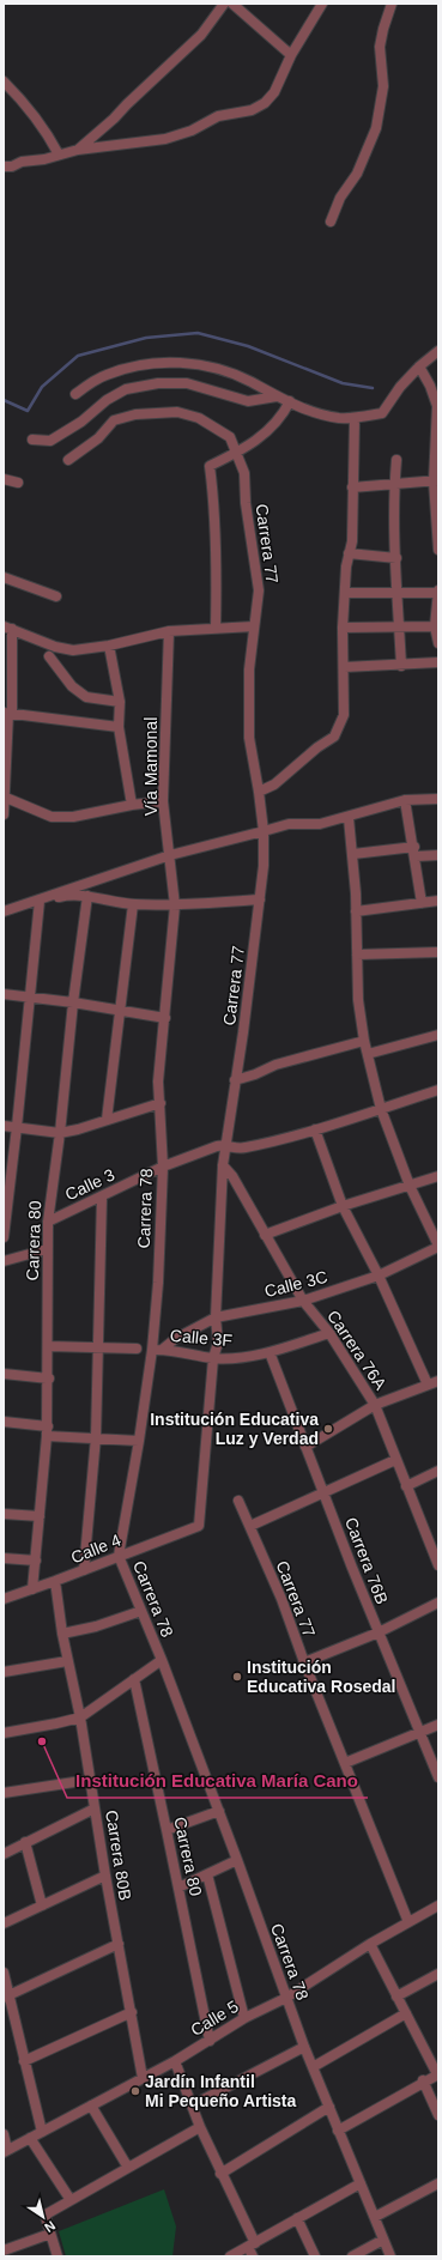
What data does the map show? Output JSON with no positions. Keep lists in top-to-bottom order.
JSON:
{
  "streets": {
    "street": [
      "Carrera 77",
      "Vía Mamonal",
      "Calle 3",
      "Carrera 78",
      "Carrera 80",
      "Calle 3C",
      "Calle 3F",
      "Carrera 76A",
      "Calle 4",
      "Carrera 76B",
      "Carrera 80B",
      "Calle 5"
    ]
  },
  "crossings": [
    ["Carrera 77", "Calle 3"],
    ["Carrera 77", "Calle 3C"],
    ["Carrera 77", "Calle 3F"],
    ["Carrera 77", "Carrera 76A"],
    ["Carrera 77", "Calle 4"],
    ["Carrera 77", "Calle 5"],
    ["Vía Mamonal", "Carrera 78"],
    ["Calle 3", "Carrera 78"],
    ["Calle 3", "Carrera 80"],
    ["Carrera 78", "Calle 3C"],
    ["Carrera 78", "Calle 3F"],
    ["Carrera 78", "Calle 4"],
    ["Carrera 78", "Calle 5"],
    ["Carrera 80", "Calle 4"],
    ["Carrera 80", "Calle 5"],
    ["Calle 3C", "Calle 3F"],
    ["Calle 3C", "Carrera 76A"],
    ["Calle 3F", "Carrera 76A"],
    ["Calle 3F", "Carrera 76B"],
    ["Calle 4", "Carrera 80B"],
    ["Carrera 80B", "Calle 5"]
  ],
  "places": [
    "Institución Educativa Luz y Verdad",
    "Institución Educativa Rosedal",
    "Institución Educativa María Cano",
    "Jardín Infantil Mi Pequeño Artista"
  ],
  "north": "bottom right"
}
